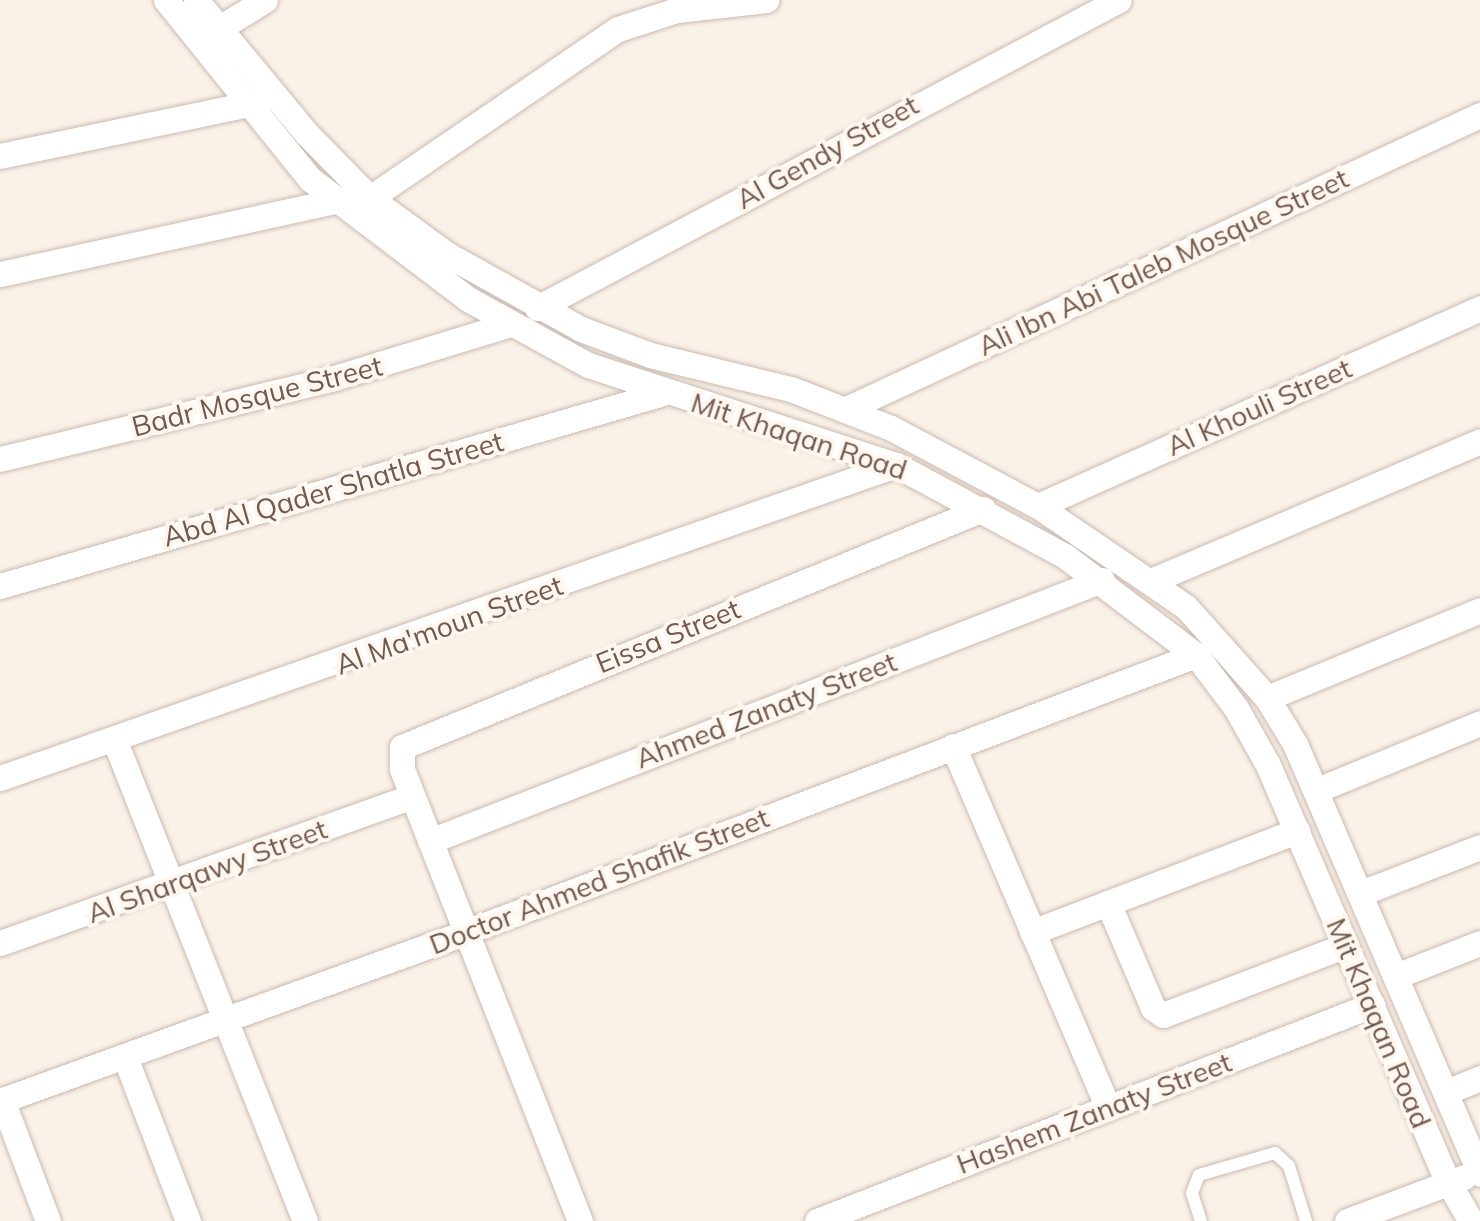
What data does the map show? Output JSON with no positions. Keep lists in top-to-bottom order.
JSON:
{
  "streets": {
    "street": [
      "Al Gendy Street",
      "Ali Ibn Abi Taleb Mosque Street",
      "Badr Mosque Street",
      "Al Khouli Street",
      "Mit Khaqan Road",
      "Abd Al Qader Shatla Street",
      "Al Ma'moun Street",
      "Eissa Street",
      "Ahmed Zanaty Street",
      "Al Sharqawy Street",
      "Doctor Ahmed Shafik Street",
      "Hashem Zanaty Street"
    ]
  },
  "crossings": [
    ["Al Gendy Street", "Mit Khaqan Road"],
    ["Ali Ibn Abi Taleb Mosque Street", "Mit Khaqan Road"],
    ["Badr Mosque Street", "Mit Khaqan Road"],
    ["Al Khouli Street", "Mit Khaqan Road"],
    ["Mit Khaqan Road", "Abd Al Qader Shatla Street"],
    ["Mit Khaqan Road", "Al Ma'moun Street"],
    ["Mit Khaqan Road", "Eissa Street"],
    ["Mit Khaqan Road", "Ahmed Zanaty Street"],
    ["Mit Khaqan Road", "Doctor Ahmed Shafik Street"],
    ["Mit Khaqan Road", "Hashem Zanaty Street"],
    ["Eissa Street", "Ahmed Zanaty Street"],
    ["Eissa Street", "Al Sharqawy Street"],
    ["Eissa Street", "Doctor Ahmed Shafik Street"]
  ]
}
